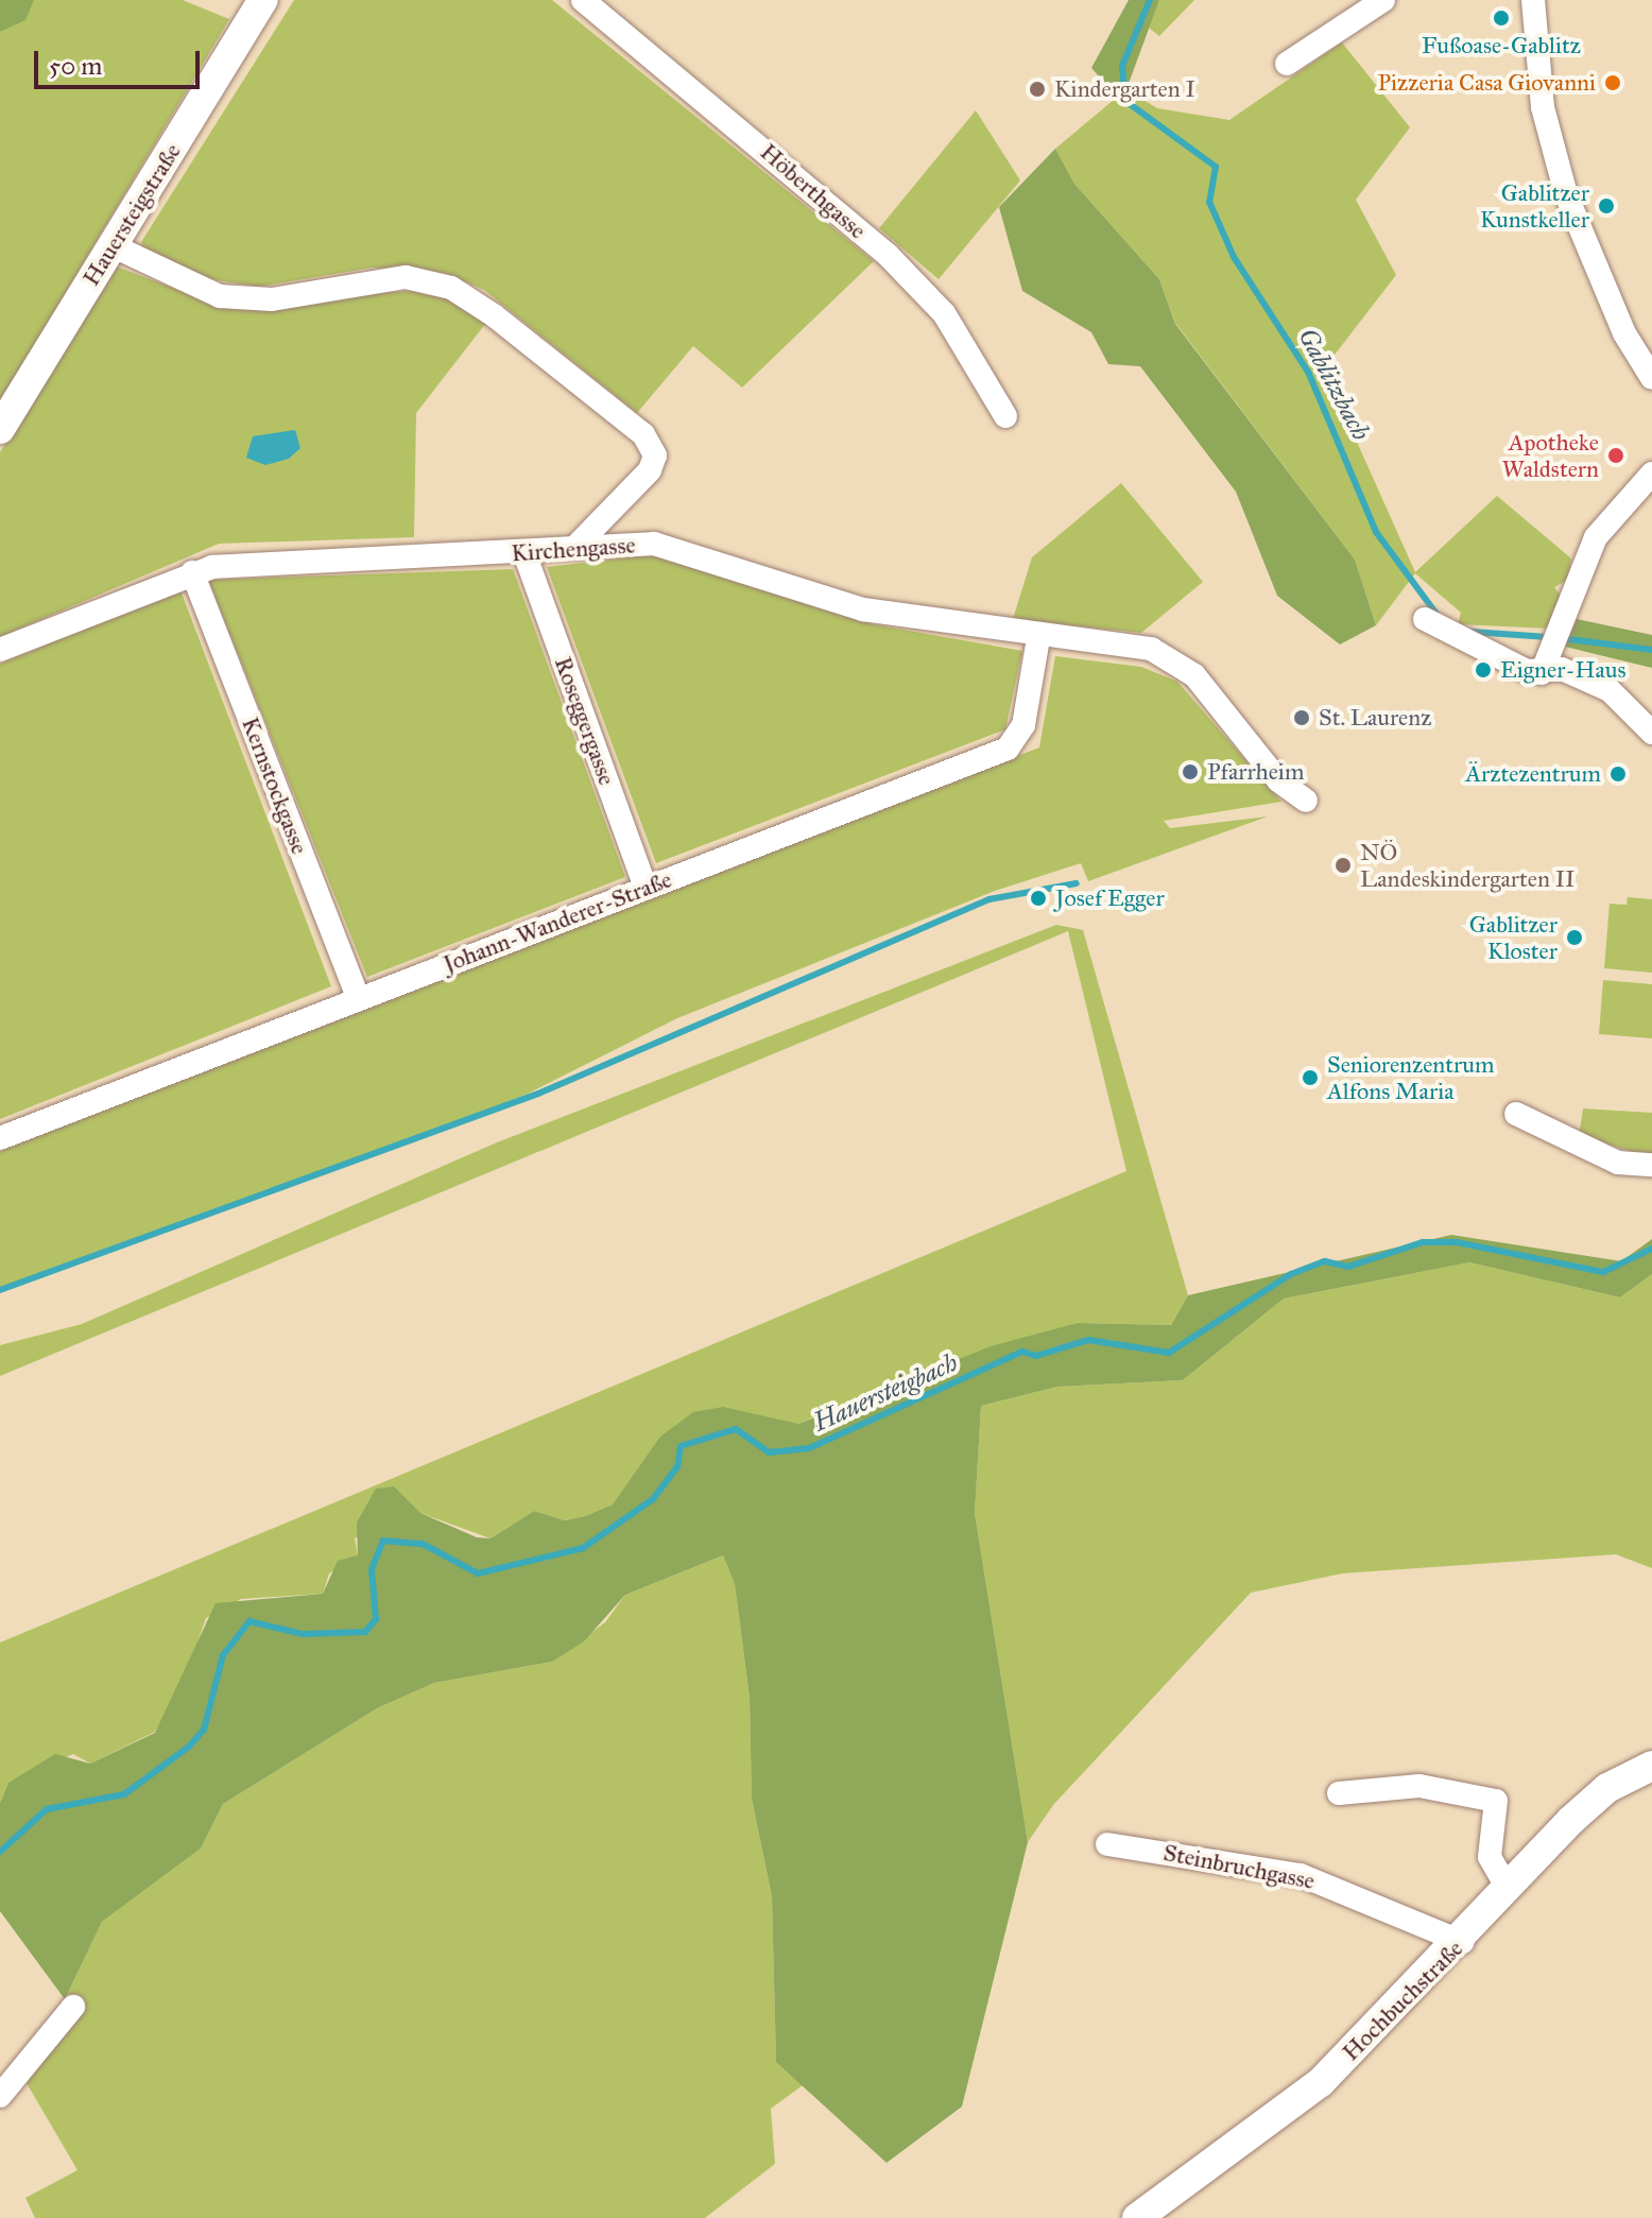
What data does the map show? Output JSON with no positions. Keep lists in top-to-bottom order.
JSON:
{
  "streets": {
    "street": [
      "Höberthgasse",
      "Hauersteigstraße",
      "Kirchengasse",
      "Roseggergasse",
      "Kernstockgasse",
      "Johann-Wanderer-Straße",
      "Steinbruchgasse",
      "Hochbuchstraße"
    ]
  },
  "crossings": [
    ["Kirchengasse", "Roseggergasse"],
    ["Kirchengasse", "Kernstockgasse"],
    ["Kirchengasse", "Johann-Wanderer-Straße"],
    ["Roseggergasse", "Johann-Wanderer-Straße"],
    ["Kernstockgasse", "Johann-Wanderer-Straße"],
    ["Steinbruchgasse", "Hochbuchstraße"]
  ],
  "water": ["Gablitzbach", "Hauersteigbach"],
  "places": [
    "Fußoase-Gablitz",
    "Pizzeria Casa Giovanni",
    "Kindergarten I",
    "Gablitzer Kunstkeller",
    "Apotheke Waldstern",
    "Eigner-Haus",
    "St. Laurenz",
    "Pfarrheim",
    "Ärztezentrum",
    "NÖ Landeskindergarten II",
    "Josef Egger",
    "Gablitzer Kloster",
    "Seniorenzentrum Alfons Maria"
  ],
  "scale_bar": "50 m"
}
